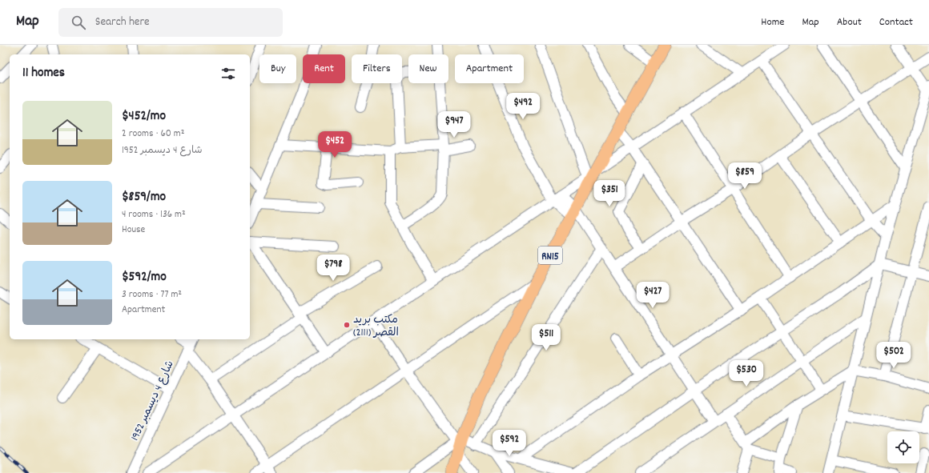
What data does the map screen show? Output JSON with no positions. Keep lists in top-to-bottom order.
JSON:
{
  "streets": {
    "main road": ["RN15"],
    "street": ["شارع 4 ديسمبر 1952"]
  },
  "places": ["مكتب بريد القصر (2111)"],
  "page": {
    "header": "Map",
    "search": "Search here",
    "nav": [
      "Home",
      "Map",
      "About",
      "Contact"
    ],
    "chip": [
      "Buy",
      "Rent",
      "Filters",
      "New",
      "Apartment"
    ],
    "heading": "11 homes",
    "price": [
      "$492",
      "$947",
      "$452",
      "$859",
      "$351",
      "$798",
      "$427",
      "$511",
      "$502",
      "$530",
      "$592"
    ],
    "list": [
      {
        "name": "$452/mo",
        "note": "2 rooms · 60 m² · شارع 4 ديسمبر 1952"
      },
      {
        "name": "$859/mo",
        "note": "4 rooms · 136 m² · House"
      },
      {
        "name": "$592/mo",
        "note": "3 rooms · 77 m² · Apartment"
      }
    ]
  }
}
